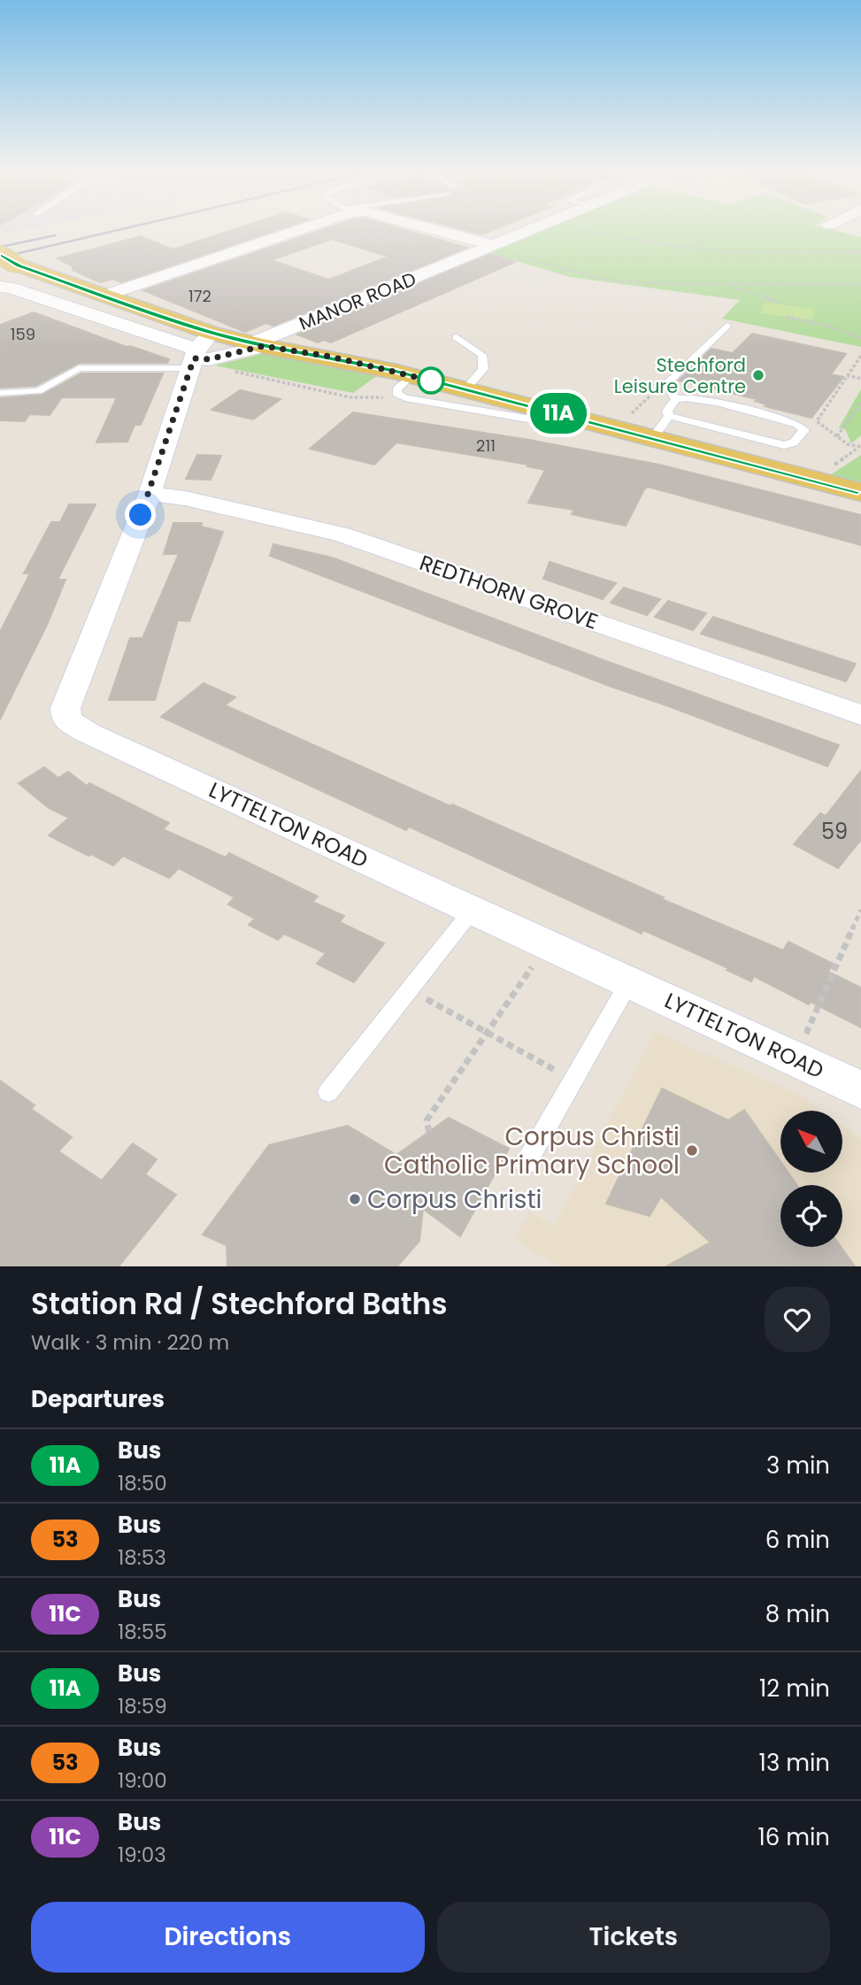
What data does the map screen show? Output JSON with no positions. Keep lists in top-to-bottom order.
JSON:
{
  "streets": {
    "street": ["MANOR ROAD", "REDTHORN GROVE", "LYTTELTON ROAD"]
  },
  "crossings": [
    ["REDTHORN GROVE", "LYTTELTON ROAD"]
  ],
  "places": ["Stechford Leisure Centre", "Corpus Christi Catholic Primary School", "Corpus Christi"],
  "lines": ["bus line 11A"],
  "house_numbers": [
    "172",
    "159",
    "211",
    "59"
  ],
  "north": "top left",
  "page": {
    "on_map": "11A",
    "heading": [
      ["Station Rd / Stechford Baths", "Walk · 3 min · 220 m"],
      "Departures"
    ],
    "list": [
      {
        "mark": "11A",
        "name": "Bus",
        "note": "18:50",
        "value": "3 min"
      },
      {
        "mark": "53",
        "name": "Bus",
        "note": "18:53",
        "value": "6 min"
      },
      {
        "mark": "11C",
        "name": "Bus",
        "note": "18:55",
        "value": "8 min"
      },
      {
        "mark": "11A",
        "name": "Bus",
        "note": "18:59",
        "value": "12 min"
      },
      {
        "mark": "53",
        "name": "Bus",
        "note": "19:00",
        "value": "13 min"
      },
      {
        "mark": "11C",
        "name": "Bus",
        "note": "19:03",
        "value": "16 min"
      }
    ],
    "buttons": ["Directions", "Tickets"]
  }
}
